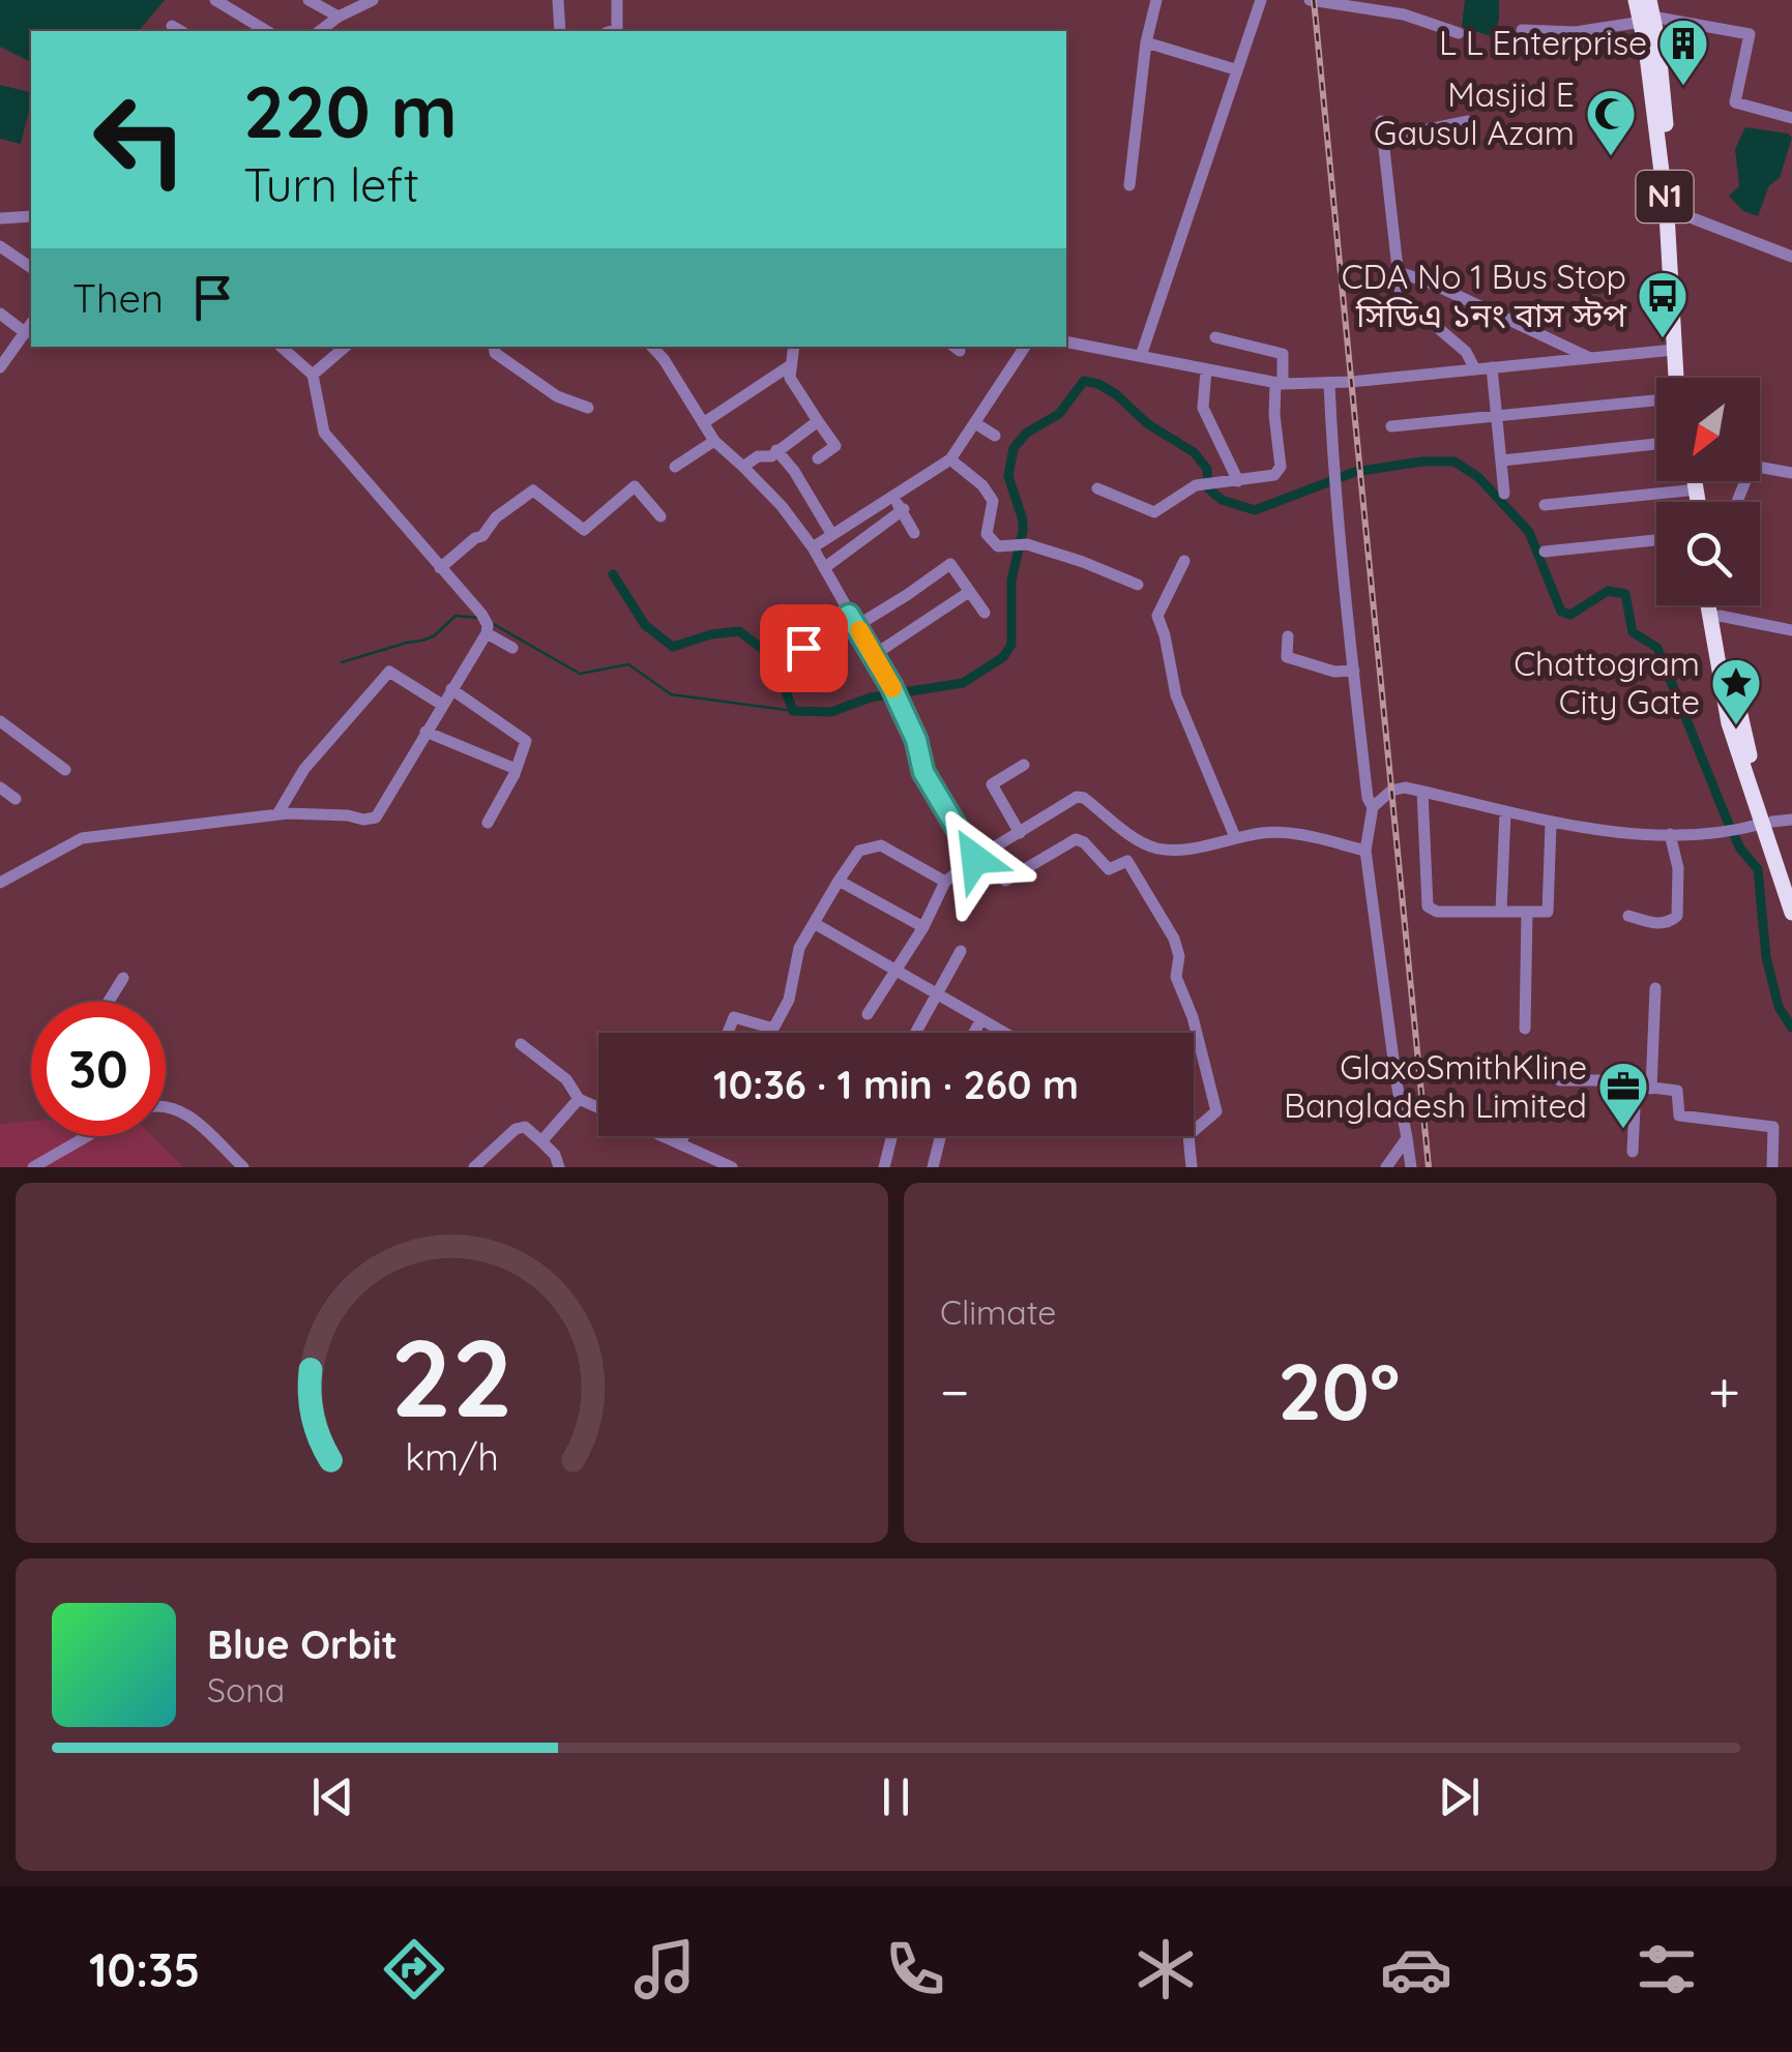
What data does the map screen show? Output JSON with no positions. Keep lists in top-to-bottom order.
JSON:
{
  "streets": {
    "highway": ["N1"]
  },
  "places": {
    "building": ["L L Enterprise"],
    "mosque": ["Masjid E Gausul Azam"],
    "bus stop": ["CDA No 1 Bus Stop সিডিএ ১নং বাস স্টপ"],
    "place": ["Chattogram City Gate"],
    "office": ["GlaxoSmithKline Bangladesh Limited"]
  },
  "north": "bottom left",
  "page": {
    "turn": ["220 m", "Turn left"],
    "then": "Then",
    "limit": "30",
    "trip": "10:36 · 1 min · 260 m",
    "tile": "Climate",
    "heat": ["−", "20°", "+"],
    "song": ["Blue Orbit", "Sona"],
    "tabs": "10:35",
    "gauge": ["22", "km/h"]
  }
}
